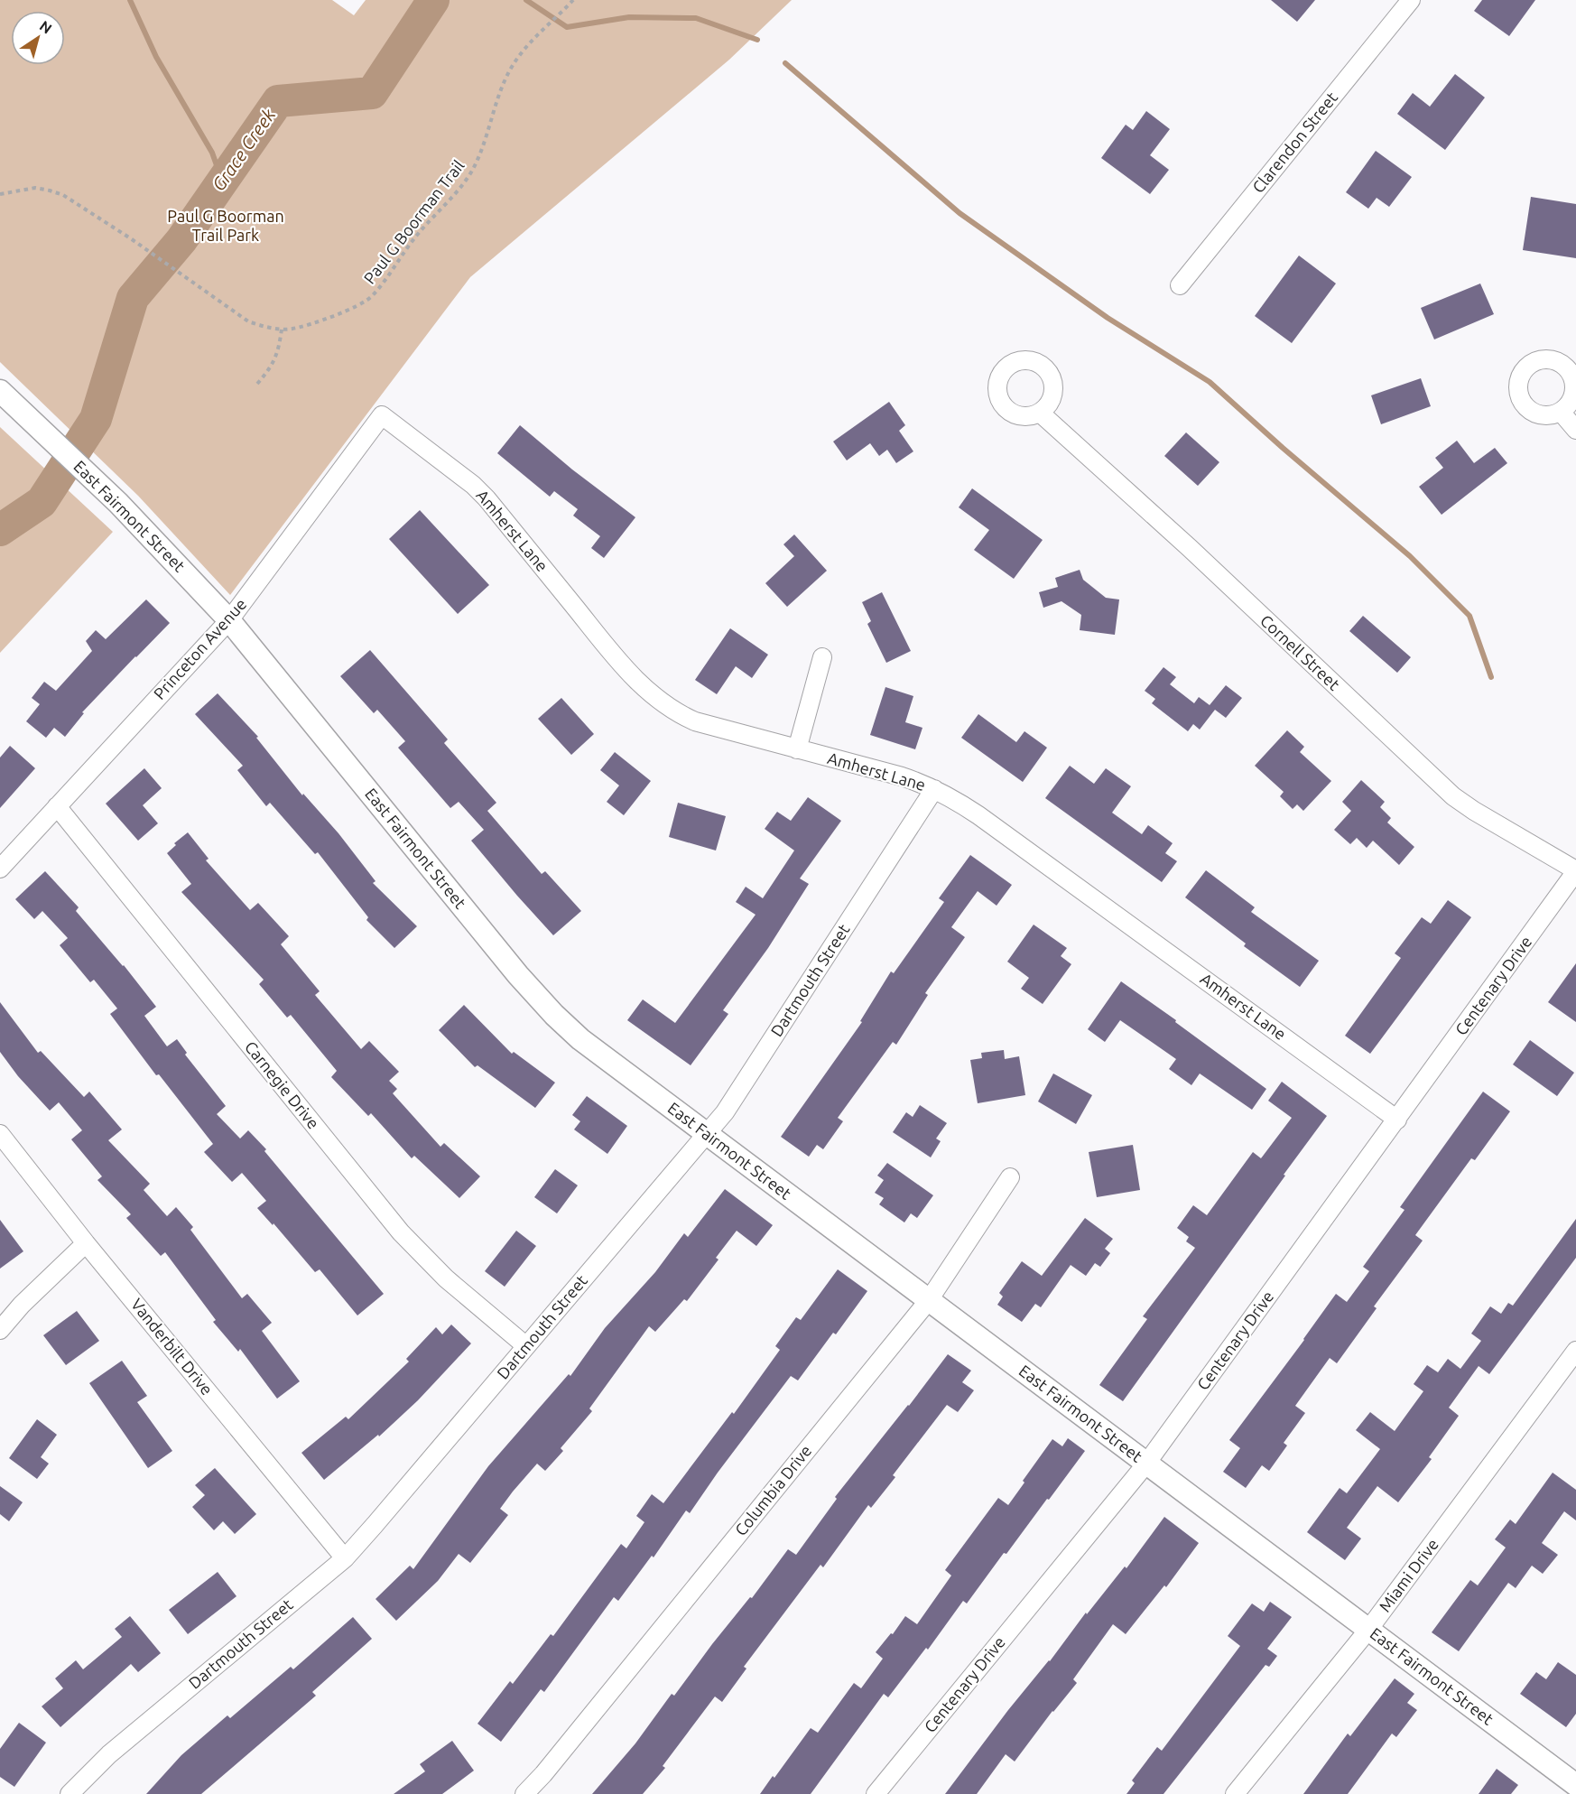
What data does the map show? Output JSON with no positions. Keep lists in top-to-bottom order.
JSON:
{
  "streets": {
    "street": [
      "Clarendon Street",
      "East Fairmont Street",
      "Amherst Lane",
      "Princeton Avenue",
      "Cornell Street",
      "Dartmouth Street",
      "Centenary Drive",
      "Carnegie Drive",
      "Vanderbilt Drive",
      "Columbia Drive",
      "Miami Drive"
    ],
    "path": ["Paul G Boorman Trail"]
  },
  "crossings": [
    ["East Fairmont Street", "Princeton Avenue"],
    ["East Fairmont Street", "Dartmouth Street"],
    ["East Fairmont Street", "Centenary Drive"],
    ["East Fairmont Street", "Columbia Drive"],
    ["East Fairmont Street", "Miami Drive"],
    ["Amherst Lane", "Princeton Avenue"],
    ["Amherst Lane", "Dartmouth Street"],
    ["Amherst Lane", "Centenary Drive"],
    ["Princeton Avenue", "Carnegie Drive"],
    ["Cornell Street", "Centenary Drive"],
    ["Dartmouth Street", "Carnegie Drive"],
    ["Dartmouth Street", "Vanderbilt Drive"]
  ],
  "water": ["Grace Creek"],
  "parks": ["Paul G Boorman Trail Park"],
  "north": "top right"
}
